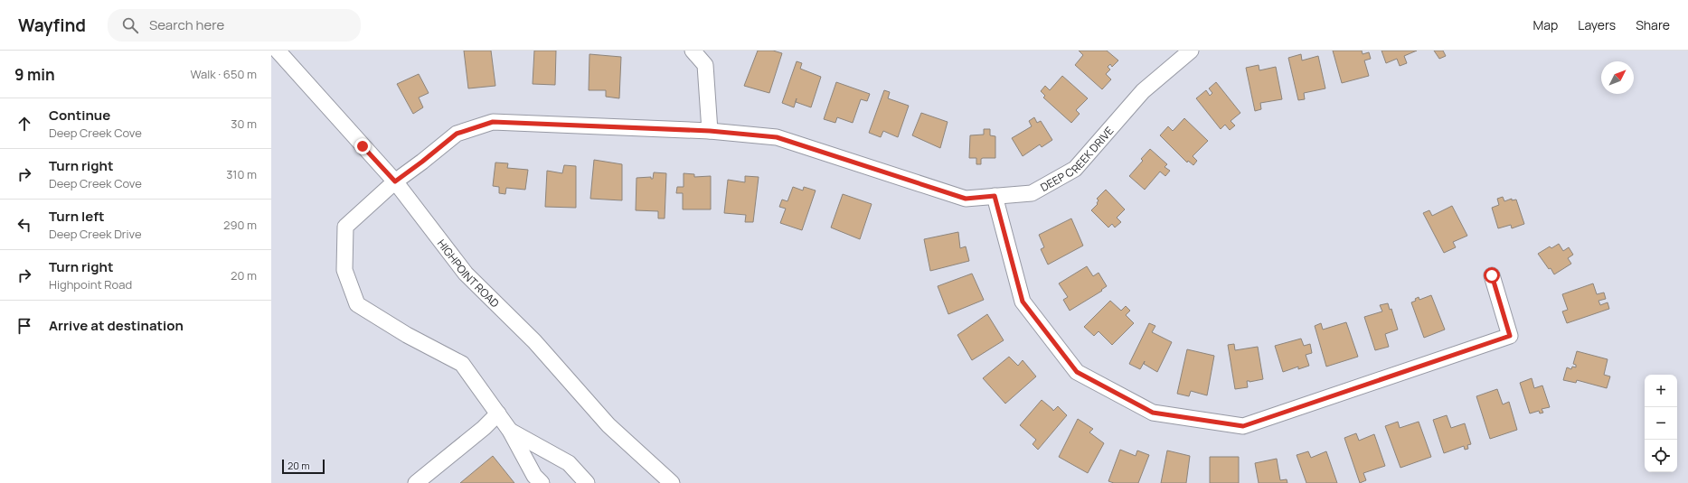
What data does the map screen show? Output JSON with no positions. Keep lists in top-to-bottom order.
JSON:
{
  "streets": {
    "street": ["DEEP CREEK DRIVE", "HIGHPOINT ROAD"]
  },
  "crossings": [
    ["DEEP CREEK DRIVE", "HIGHPOINT ROAD"]
  ],
  "scale_bar": "20 m",
  "north": "top right",
  "page": {
    "header": "Wayfind",
    "search": "Search here",
    "nav": ["Map", "Layers", "Share"],
    "heading": ["9 min", "Walk · 650 m"],
    "list": [
      ["Continue", "Deep Creek Cove", "30 m"],
      ["Turn right", "Deep Creek Cove", "310 m"],
      ["Turn left", "Deep Creek Drive", "290 m"],
      ["Turn right", "Highpoint Road", "20 m"],
      "Arrive at destination"
    ],
    "map_buttons": ["+", "−"],
    "scale": "20 m"
  }
}
